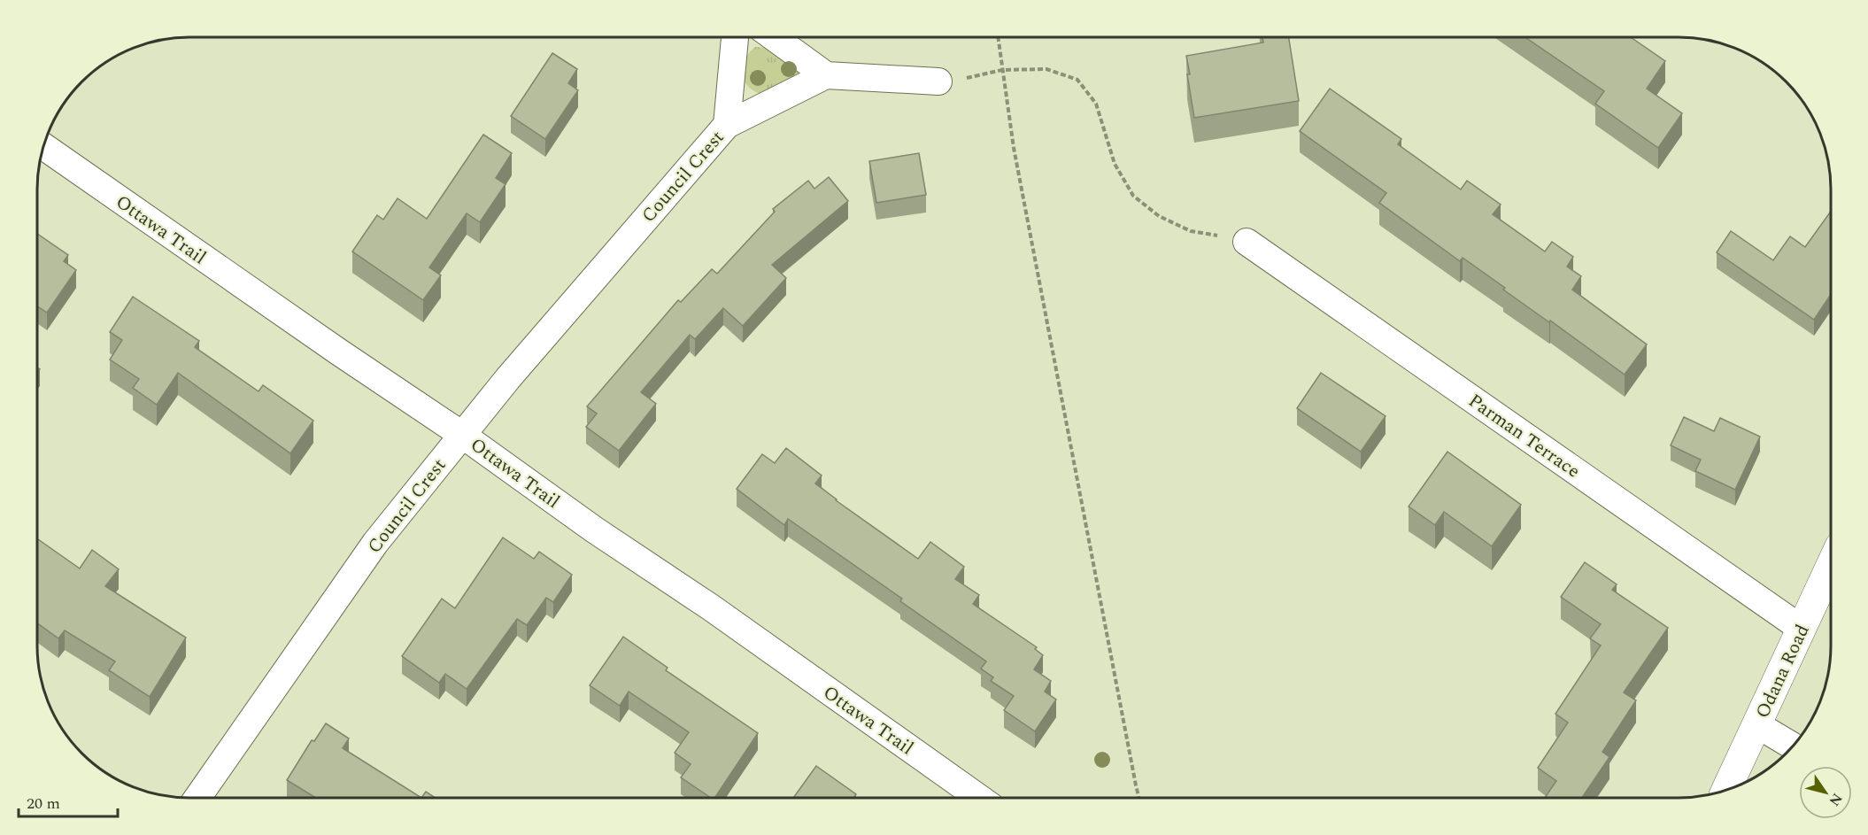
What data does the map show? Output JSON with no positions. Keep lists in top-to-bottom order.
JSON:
{
  "streets": {
    "street": [
      "Council Crest",
      "Ottawa Trail",
      "Parman Terrace",
      "Odana Road"
    ]
  },
  "crossings": [
    ["Council Crest", "Ottawa Trail"],
    ["Parman Terrace", "Odana Road"]
  ],
  "scale_bar": "20 m",
  "north": "bottom right"
}
